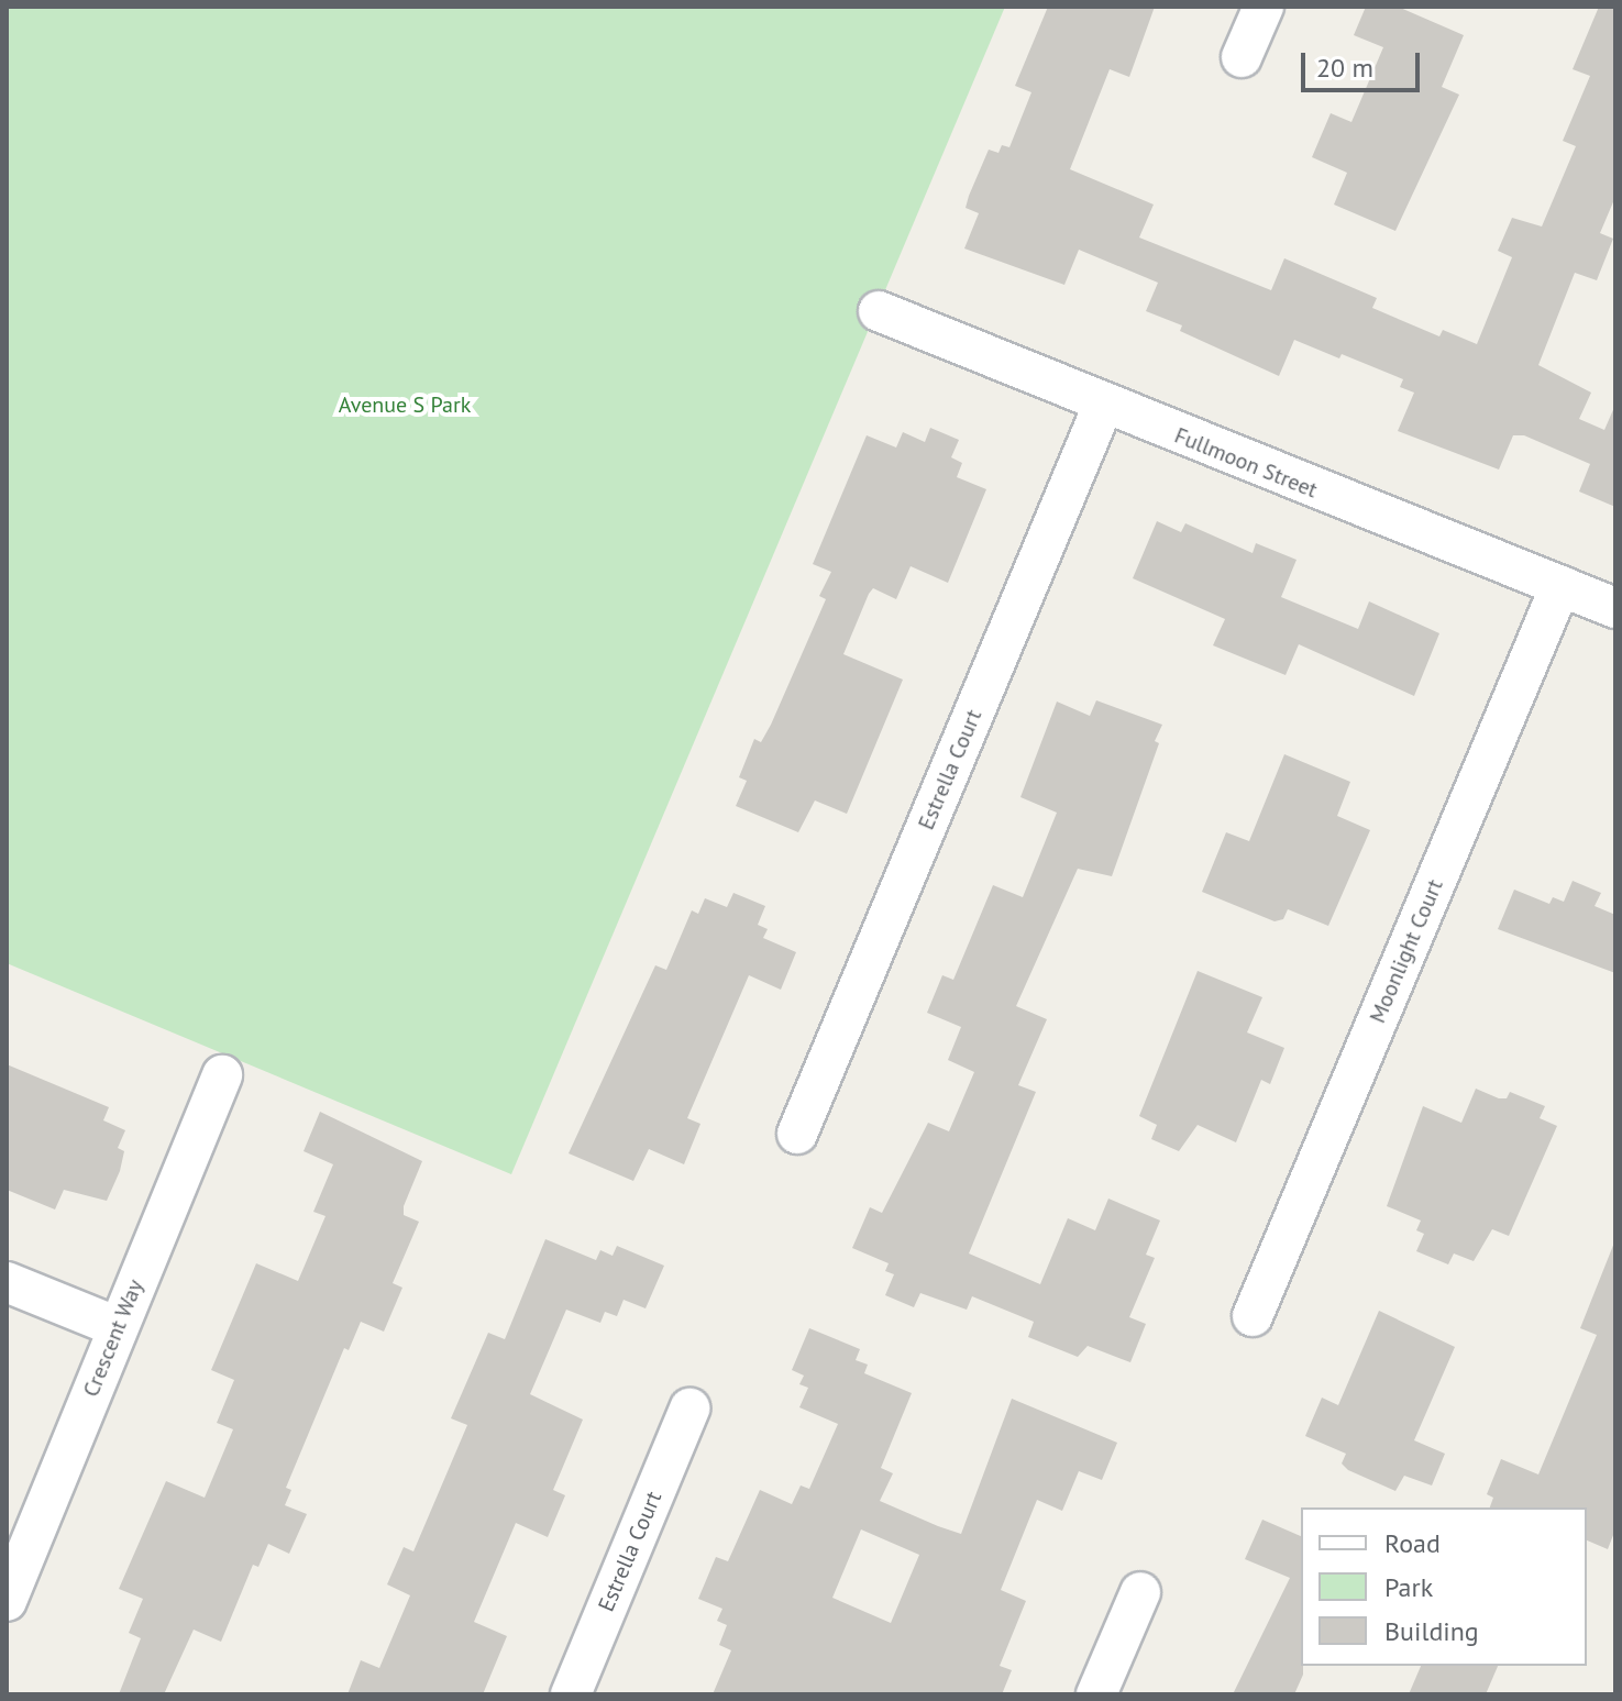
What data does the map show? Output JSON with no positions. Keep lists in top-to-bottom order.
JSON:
{
  "streets": {
    "street": [
      "Fullmoon Street",
      "Estrella Court",
      "Moonlight Court",
      "Crescent Way"
    ]
  },
  "crossings": [
    ["Fullmoon Street", "Estrella Court"],
    ["Fullmoon Street", "Moonlight Court"]
  ],
  "parks": ["Avenue S Park"],
  "legend": ["Road", "Park", "Building"],
  "scale_bar": "20 m"
}
